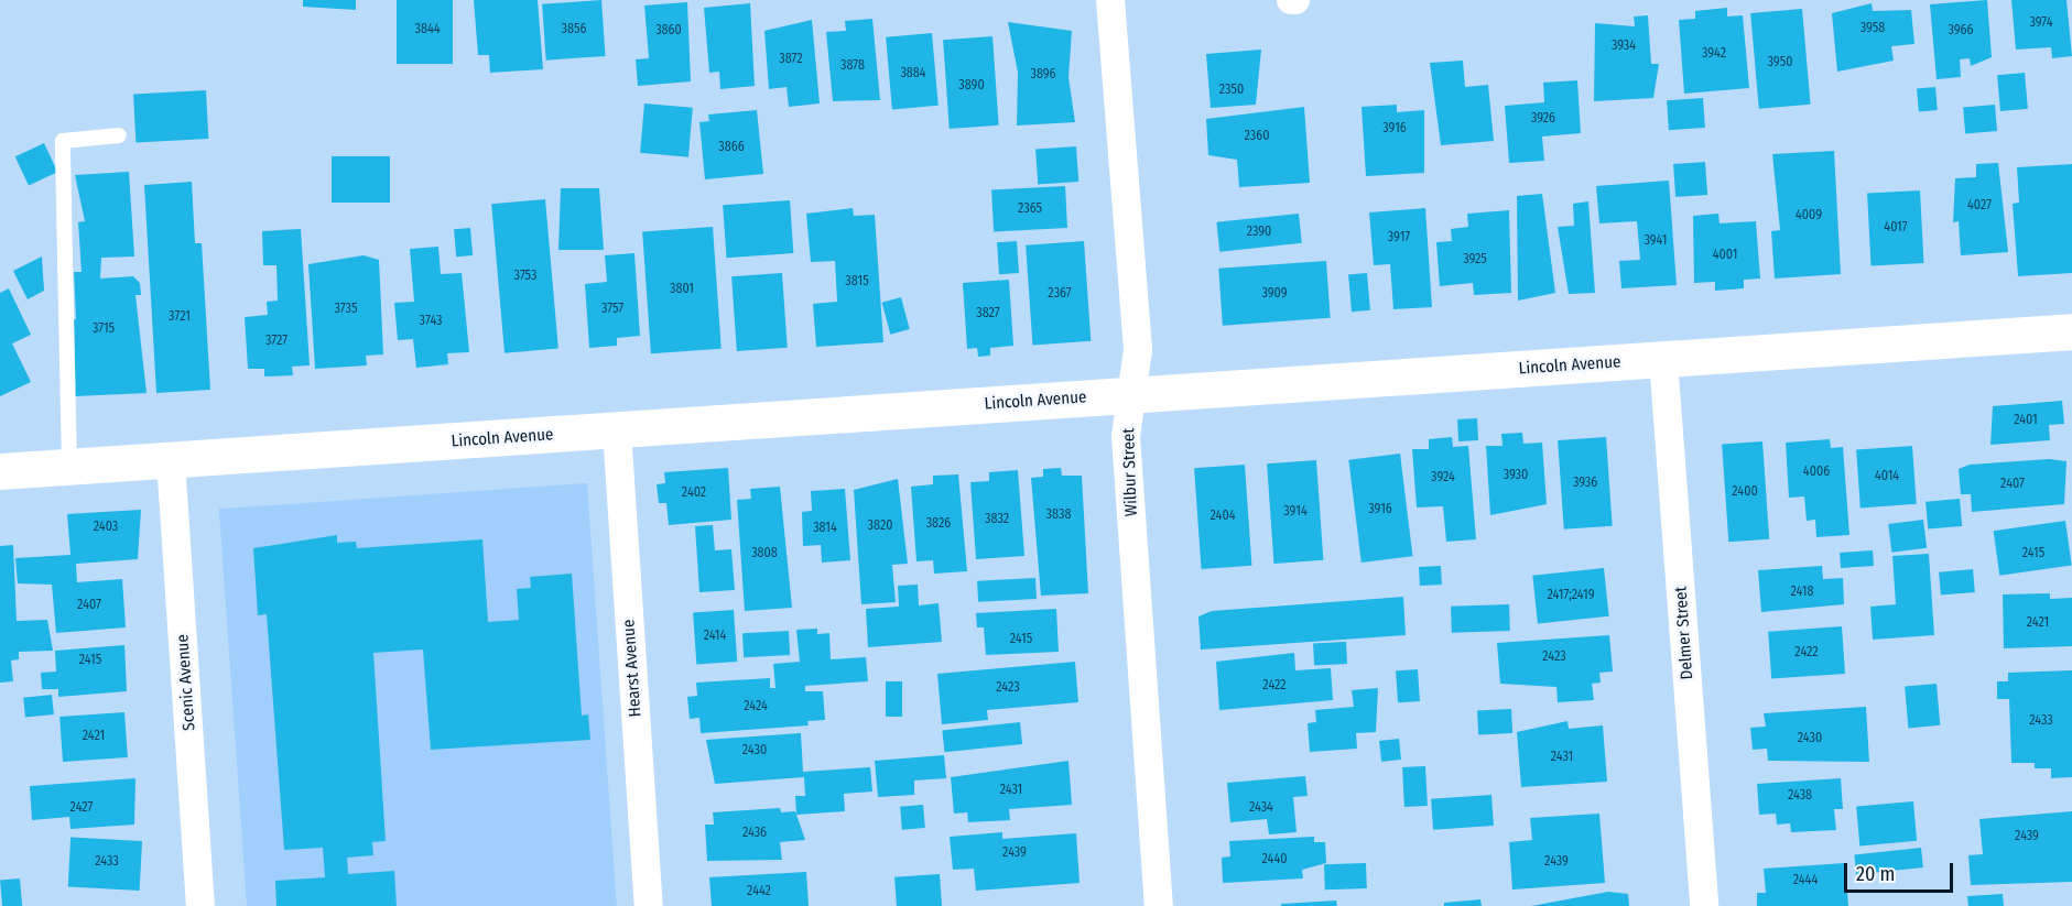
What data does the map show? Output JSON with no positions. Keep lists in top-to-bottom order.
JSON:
{
  "streets": {
    "main road": ["Lincoln Avenue"],
    "street": [
      "Wilbur Street",
      "Delmer Street",
      "Hearst Avenue",
      "Scenic Avenue"
    ]
  },
  "crossings": [
    ["Lincoln Avenue", "Wilbur Street"],
    ["Lincoln Avenue", "Delmer Street"],
    ["Lincoln Avenue", "Hearst Avenue"],
    ["Lincoln Avenue", "Scenic Avenue"]
  ],
  "house_numbers": [
    "3974",
    "3958",
    "3844",
    "3856",
    "3860",
    "3966",
    "3934",
    "3942",
    "3872",
    "3950",
    "3878",
    "3884",
    "3896",
    "3890",
    "2350",
    "3926",
    "3916",
    "2360",
    "3866",
    "4027",
    "2365",
    "4009",
    "4017",
    "2390",
    "3917",
    "3941",
    "4001",
    "3925",
    "3753",
    "3815",
    "3801",
    "2367",
    "3909",
    "3735",
    "3757",
    "3827",
    "3721",
    "3743",
    "3715",
    "3727",
    "2401",
    "4006",
    "3930",
    "4014",
    "3924",
    "3936",
    "2407",
    "2400",
    "2402",
    "3916",
    "3914",
    "3838",
    "2404",
    "3832",
    "3826",
    "3820",
    "2403",
    "3814",
    "3808",
    "2415",
    "2418",
    "2417;2419",
    "2407",
    "2421",
    "2414",
    "2415",
    "2422",
    "2423",
    "2415",
    "2422",
    "2423",
    "2424",
    "2433",
    "2421",
    "2430",
    "2430",
    "2431",
    "2431",
    "2438",
    "2427",
    "2434",
    "2436",
    "2439",
    "2439",
    "2440",
    "2433",
    "2439",
    "2444",
    "2442"
  ],
  "scale_bar": "20 m"
}
